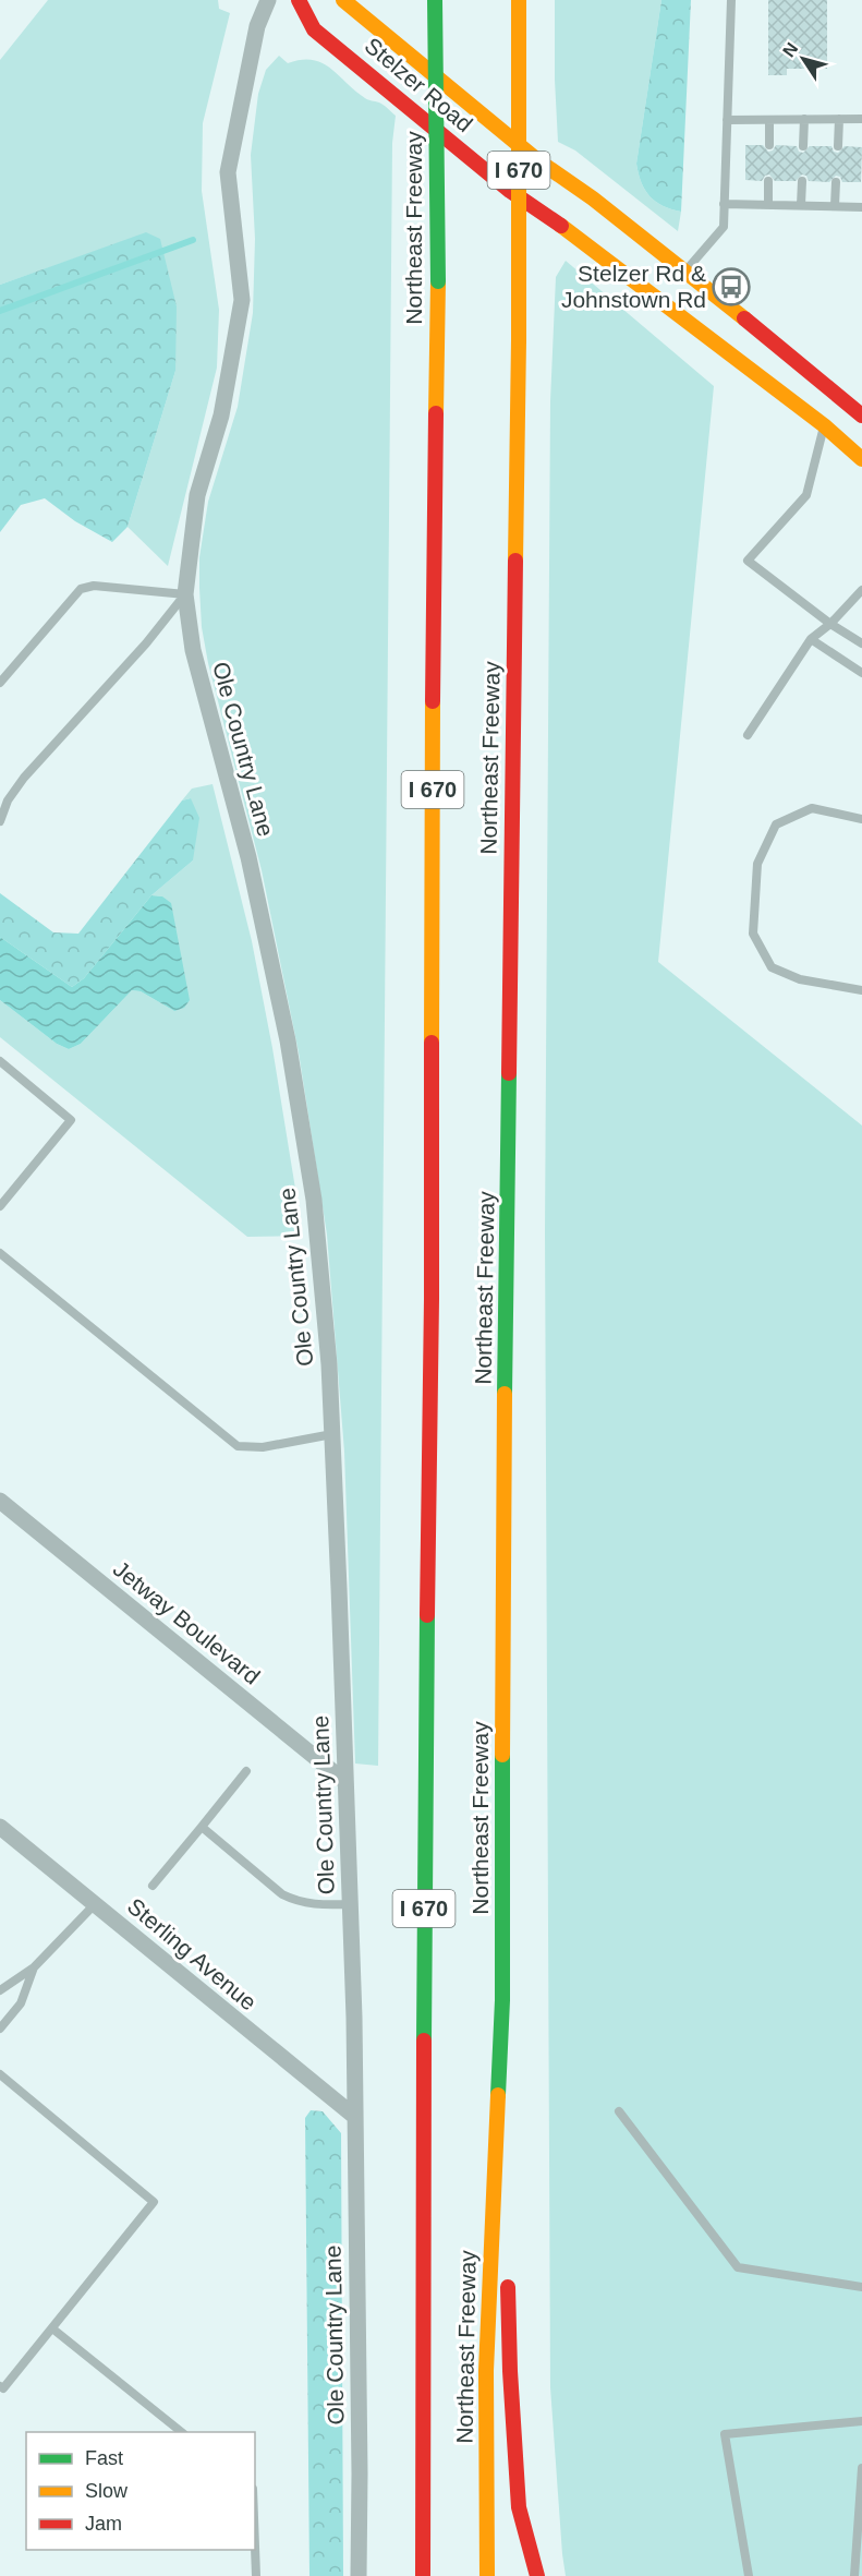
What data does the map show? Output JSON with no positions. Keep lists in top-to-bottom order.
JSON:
{
  "streets": {
    "main road": ["Stelzer Road", "I 670", "Northeast Freeway"],
    "street": ["Ole Country Lane", "Jetway Boulevard", "Sterling Avenue"]
  },
  "crossings": [
    ["Ole Country Lane", "Jetway Boulevard"],
    ["Ole Country Lane", "Sterling Avenue"]
  ],
  "places": {
    "bus stop": ["Stelzer Rd & Johnstown Rd"]
  },
  "legend": ["Fast", "Slow", "Jam"],
  "north": "top left"
}
